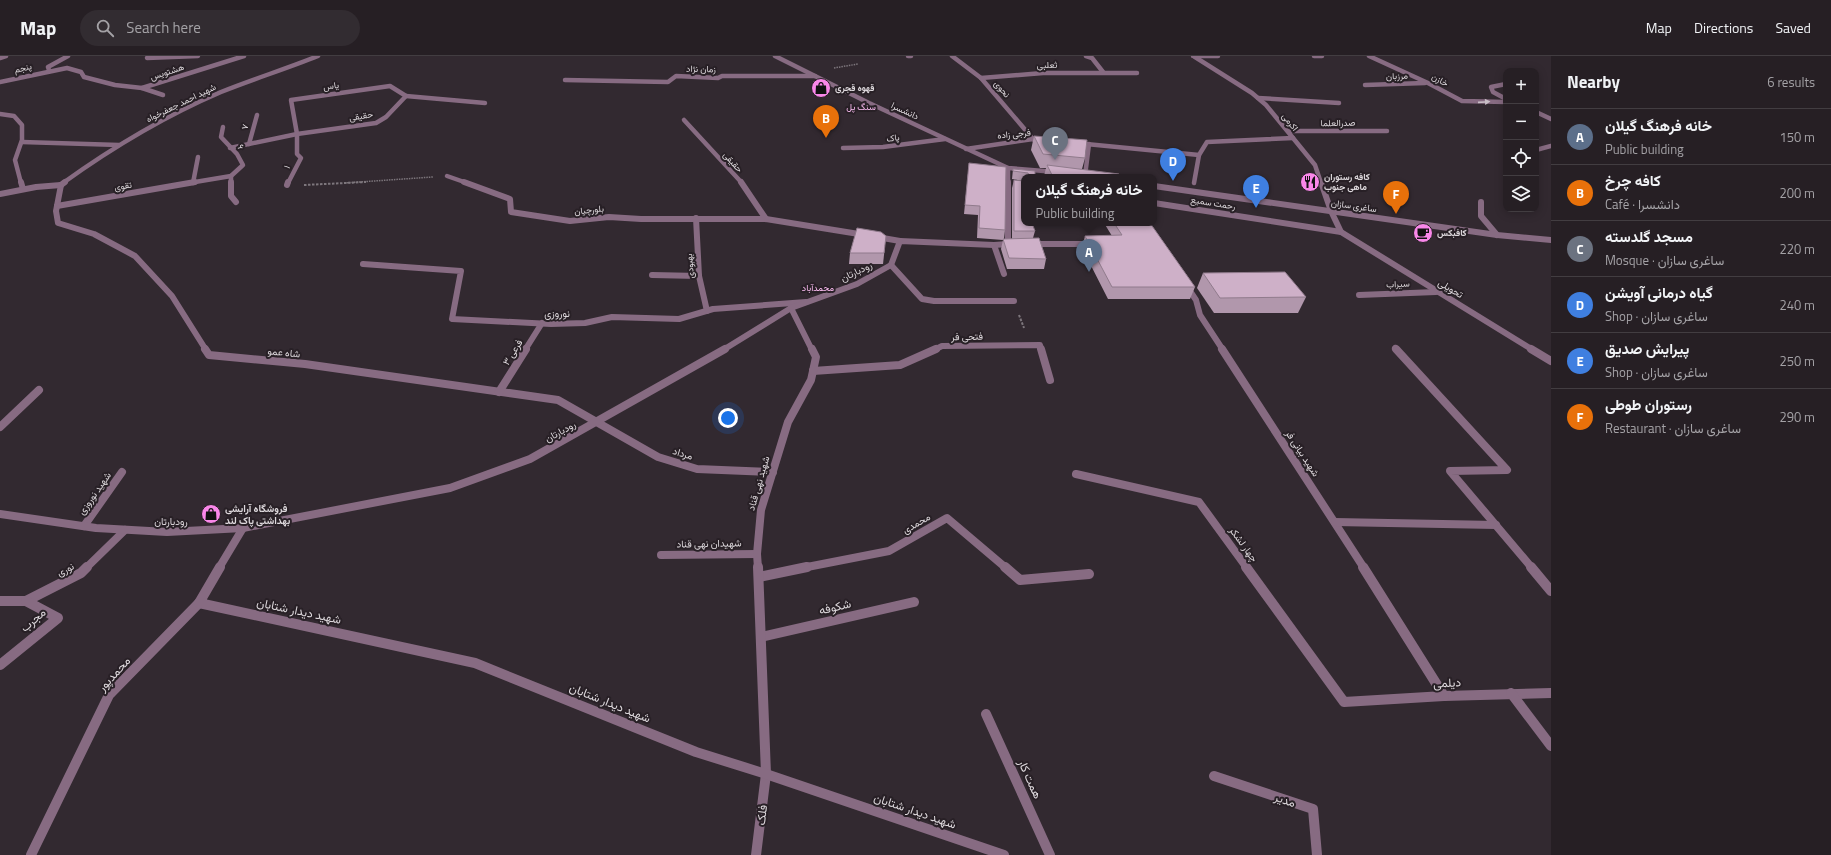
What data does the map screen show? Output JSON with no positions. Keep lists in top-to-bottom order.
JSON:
{
  "streets": {
    "street": [
      "ثعلبی",
      "پنجم",
      "زمان نژاد",
      "هشتویس",
      "مرزبان",
      "خازن",
      "یاس",
      "نحوی",
      "شهید احمد جعفرخواه",
      "دانشسرا",
      "حقیقی",
      "اکرمی",
      "صدرالعلما",
      "۷",
      "فرجی زاده",
      "پاک",
      "۶",
      "۱",
      "تقوی",
      "رحمت سمیع",
      "ساغری سازان",
      "بلورچیان",
      "بهبودی",
      "رودبارتان",
      "سیراب",
      "تحویلی",
      "نوروزی",
      "فتحی فر",
      "شاه عمو",
      "فرعی ۳",
      "مرداد",
      "شهید بیانی فر",
      "شهید نهی قناد",
      "شهید نوروزی",
      "محمدی",
      "شهیدان نهی قناد",
      "چهار لشکر",
      "نوری",
      "شکوفه",
      "شهید دیدار شتابان",
      "مجرب",
      "محمدپور",
      "دیلمی",
      "همت کار",
      "مدیر",
      "فلک"
    ]
  },
  "crossings": [
    ["ثعلبی", "نحوی"],
    ["پنجم", "هشتویس"],
    ["زمان نژاد", "دانشسرا"],
    ["مرزبان", "خازن"],
    ["یاس", "حقیقی"],
    ["یاس", "۱"],
    ["نحوی", "فرجی زاده"],
    ["شهید احمد جعفرخواه", "شاه عمو"],
    ["دانشسرا", "فرجی زاده"],
    ["دانشسرا", "پاک"],
    ["حقیقی", "۷"],
    ["حقیقی", "۶"],
    ["حقیقی", "۱"],
    ["حقیقی", "بلورچیان"],
    ["اکرمی", "صدرالعلما"],
    ["۶", "تقوی"],
    ["تقوی", "شاه عمو"],
    ["رحمت سمیع", "تحویلی"],
    ["بلورچیان", "بهبودی"],
    ["بهبودی", "نوروزی"],
    ["رودبارتان", "نوروزی"],
    ["رودبارتان", "شاه عمو"],
    ["رودبارتان", "مرداد"],
    ["رودبارتان", "شهید نهی قناد"],
    ["رودبارتان", "شهید نوروزی"],
    ["رودبارتان", "نوری"],
    ["رودبارتان", "محمدپور"],
    ["سیراب", "تحویلی"],
    ["نوروزی", "فرعی ۳"],
    ["فتحی فر", "شهید نهی قناد"],
    ["شاه عمو", "فرعی ۳"],
    ["شاه عمو", "مرداد"],
    ["مرداد", "شهید نهی قناد"],
    ["شهید بیانی فر", "دیلمی"],
    ["شهید نهی قناد", "محمدی"],
    ["شهید نهی قناد", "شهیدان نهی قناد"],
    ["شهید نهی قناد", "شکوفه"],
    ["شهید نهی قناد", "شهید دیدار شتابان"],
    ["شهید نهی قناد", "فلک"],
    ["چهار لشکر", "دیلمی"],
    ["نوری", "مجرب"],
    ["شهید دیدار شتابان", "محمدپور"],
    ["شهید دیدار شتابان", "فلک"]
  ],
  "one_way": ["خازن"],
  "districts": ["سنگ پل", "محمدآباد"],
  "places": {
    "shop": ["قهوه قجری", "فروشگاه آرایشی بهداشتی پاک لند"],
    "restaurant": ["کافه رستوران ماهی جنوب"],
    "cafe": ["کافبکس"]
  },
  "page": {
    "header": "Map",
    "search": "Search here",
    "nav": ["Map", "Directions", "Saved"],
    "heading": ["Nearby", "6 results"],
    "map_buttons": ["+", "−"],
    "pins": [
      "B",
      "C",
      "D",
      "E",
      "F",
      "A"
    ],
    "list": [
      {
        "mark": "A",
        "name": "خانه فرهنگ گیلان",
        "note": "Public building",
        "value": "150 m"
      },
      {
        "mark": "B",
        "name": "کافه چرخ",
        "note": "Café · دانشسرا",
        "value": "200 m"
      },
      {
        "mark": "C",
        "name": "مسجد گلدسته",
        "note": "Mosque · ساغری سازان",
        "value": "220 m"
      },
      {
        "mark": "D",
        "name": "گیاه درمانی آویشن",
        "note": "Shop · ساغری سازان",
        "value": "240 m"
      },
      {
        "mark": "E",
        "name": "پیرایش صدیق",
        "note": "Shop · ساغری سازان",
        "value": "250 m"
      },
      {
        "mark": "F",
        "name": "رستوران طوطی",
        "note": "Restaurant · ساغری سازان",
        "value": "290 m"
      }
    ],
    "popup": ["خانه فرهنگ گیلان", "Public building"]
  }
}
